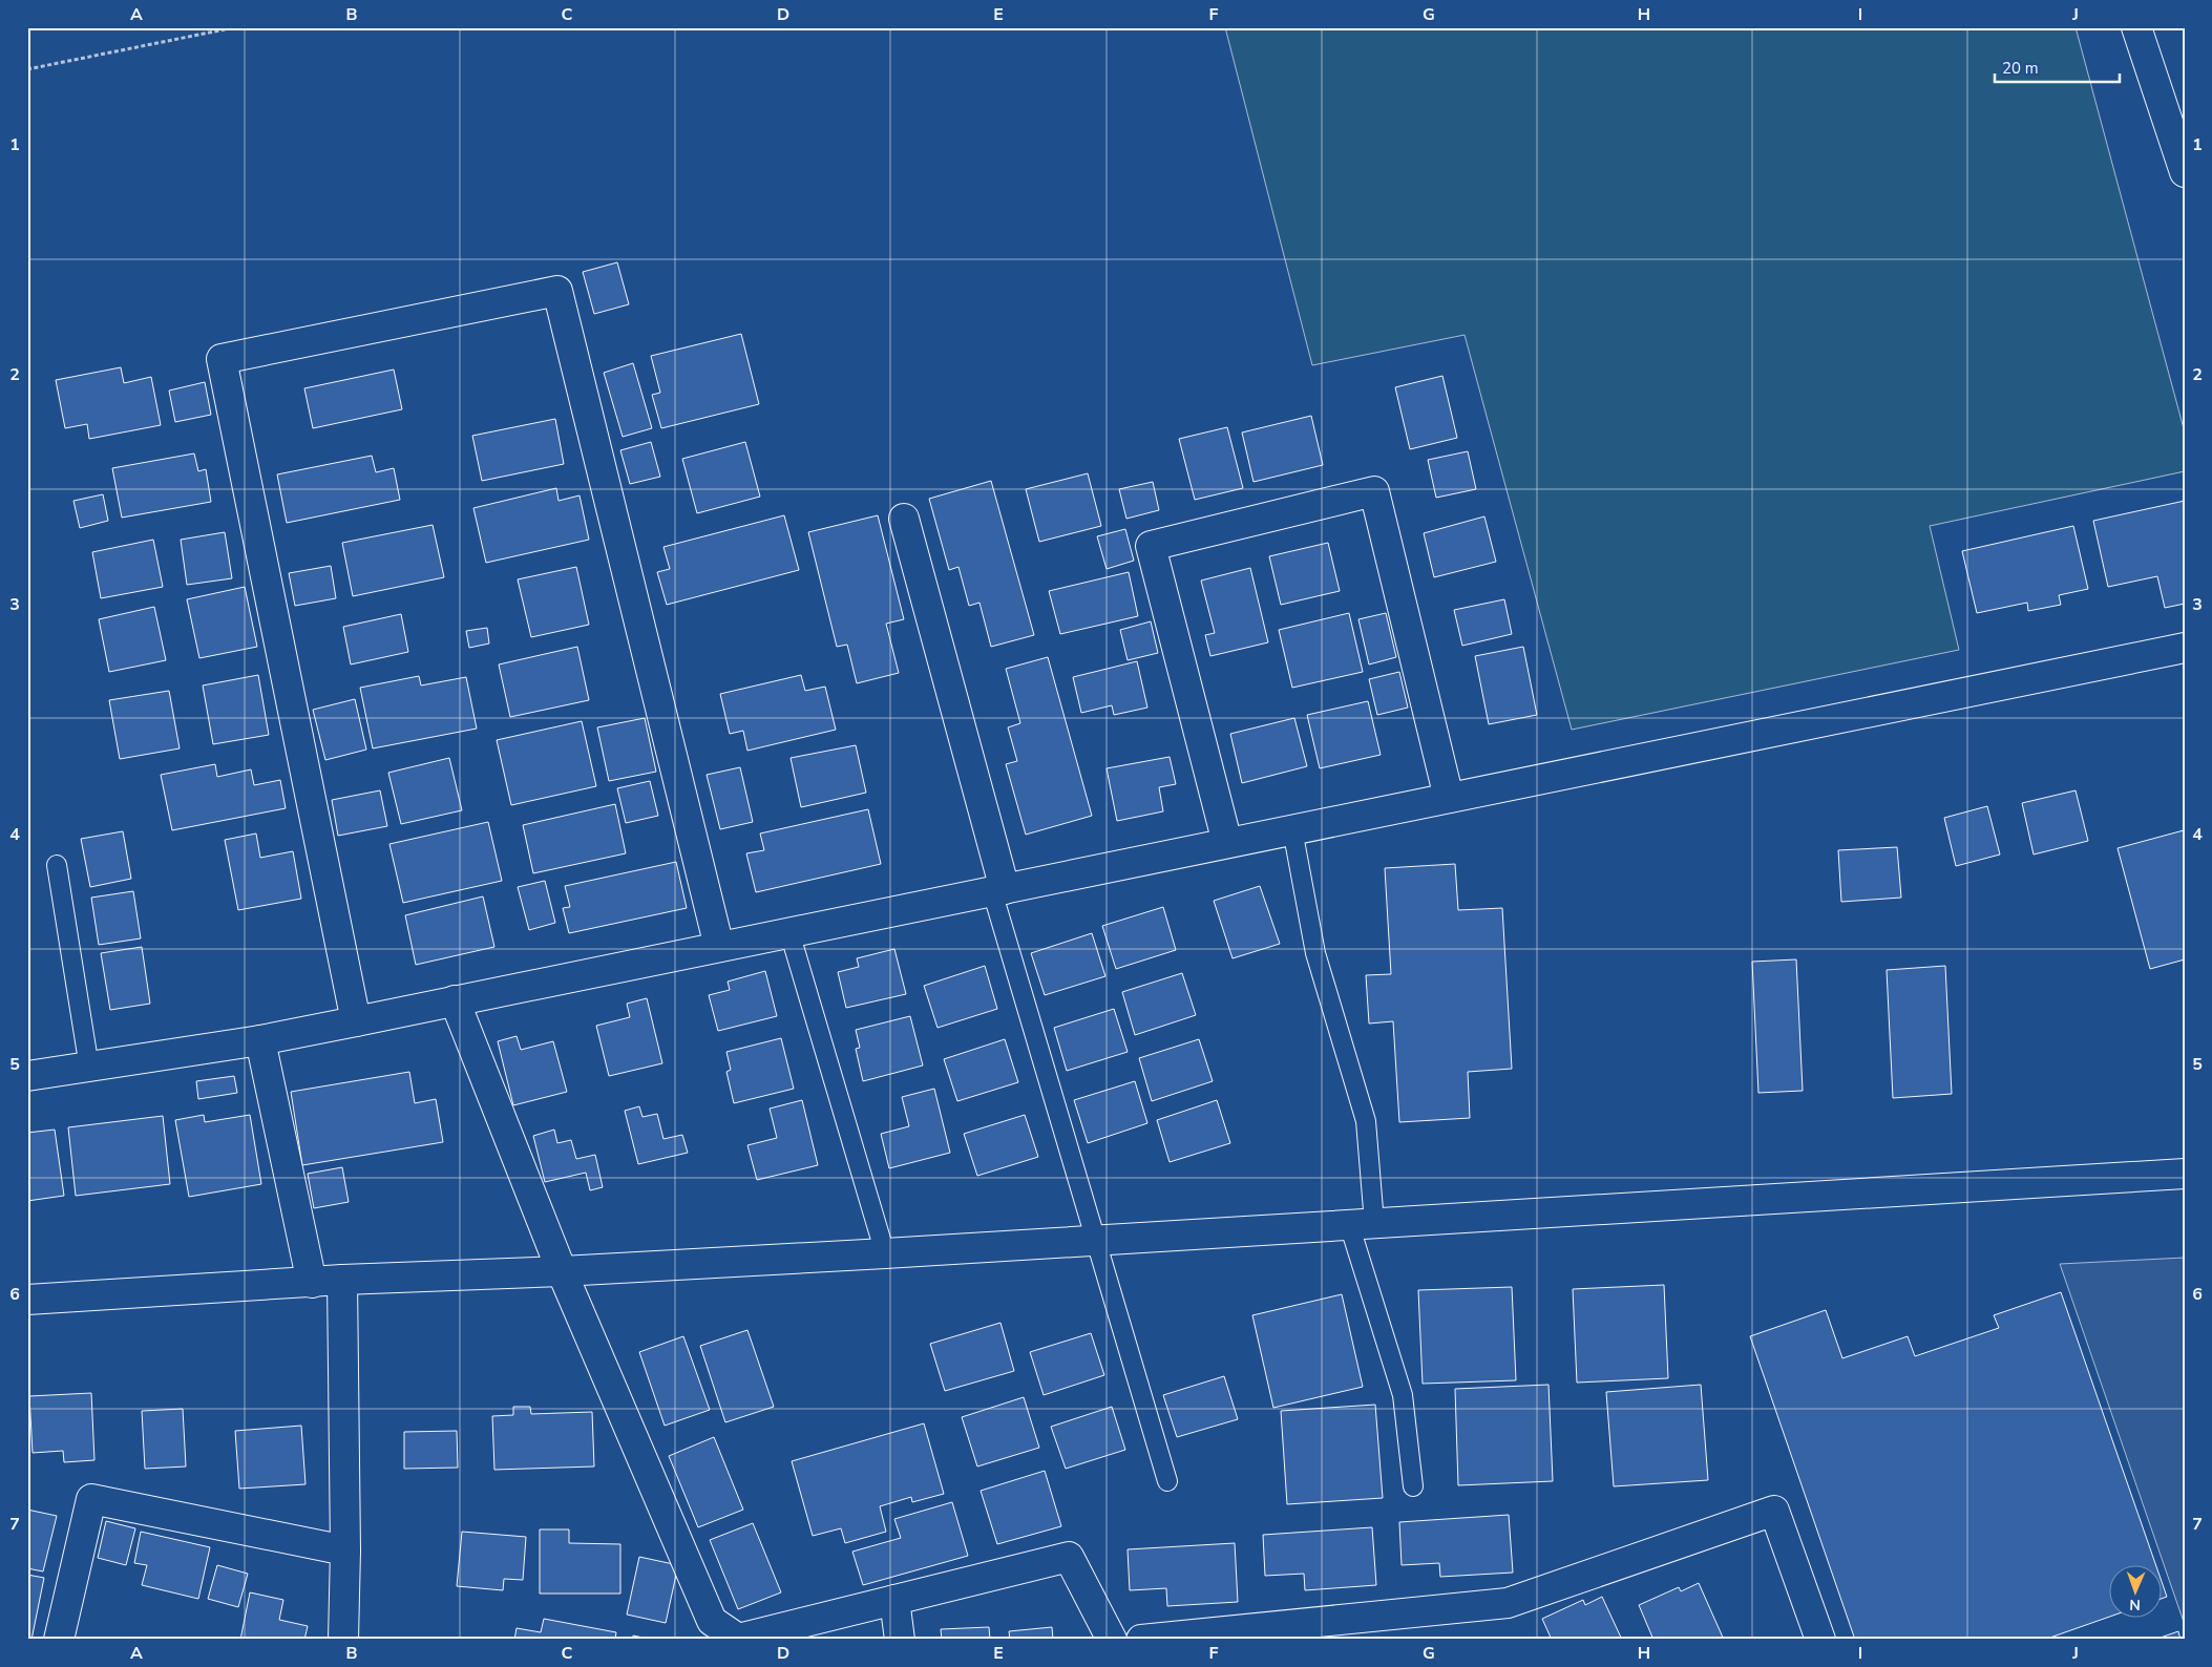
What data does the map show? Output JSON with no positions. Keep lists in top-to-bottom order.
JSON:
{
  "scale_bar": "20 m",
  "north": "bottom",
  "grid": {
    "columns": [
      "A",
      "B",
      "C",
      "D",
      "E",
      "F",
      "G",
      "H",
      "I",
      "J"
    ],
    "rows": [
      "1",
      "2",
      "3",
      "4",
      "5",
      "6",
      "7"
    ]
  }
}
